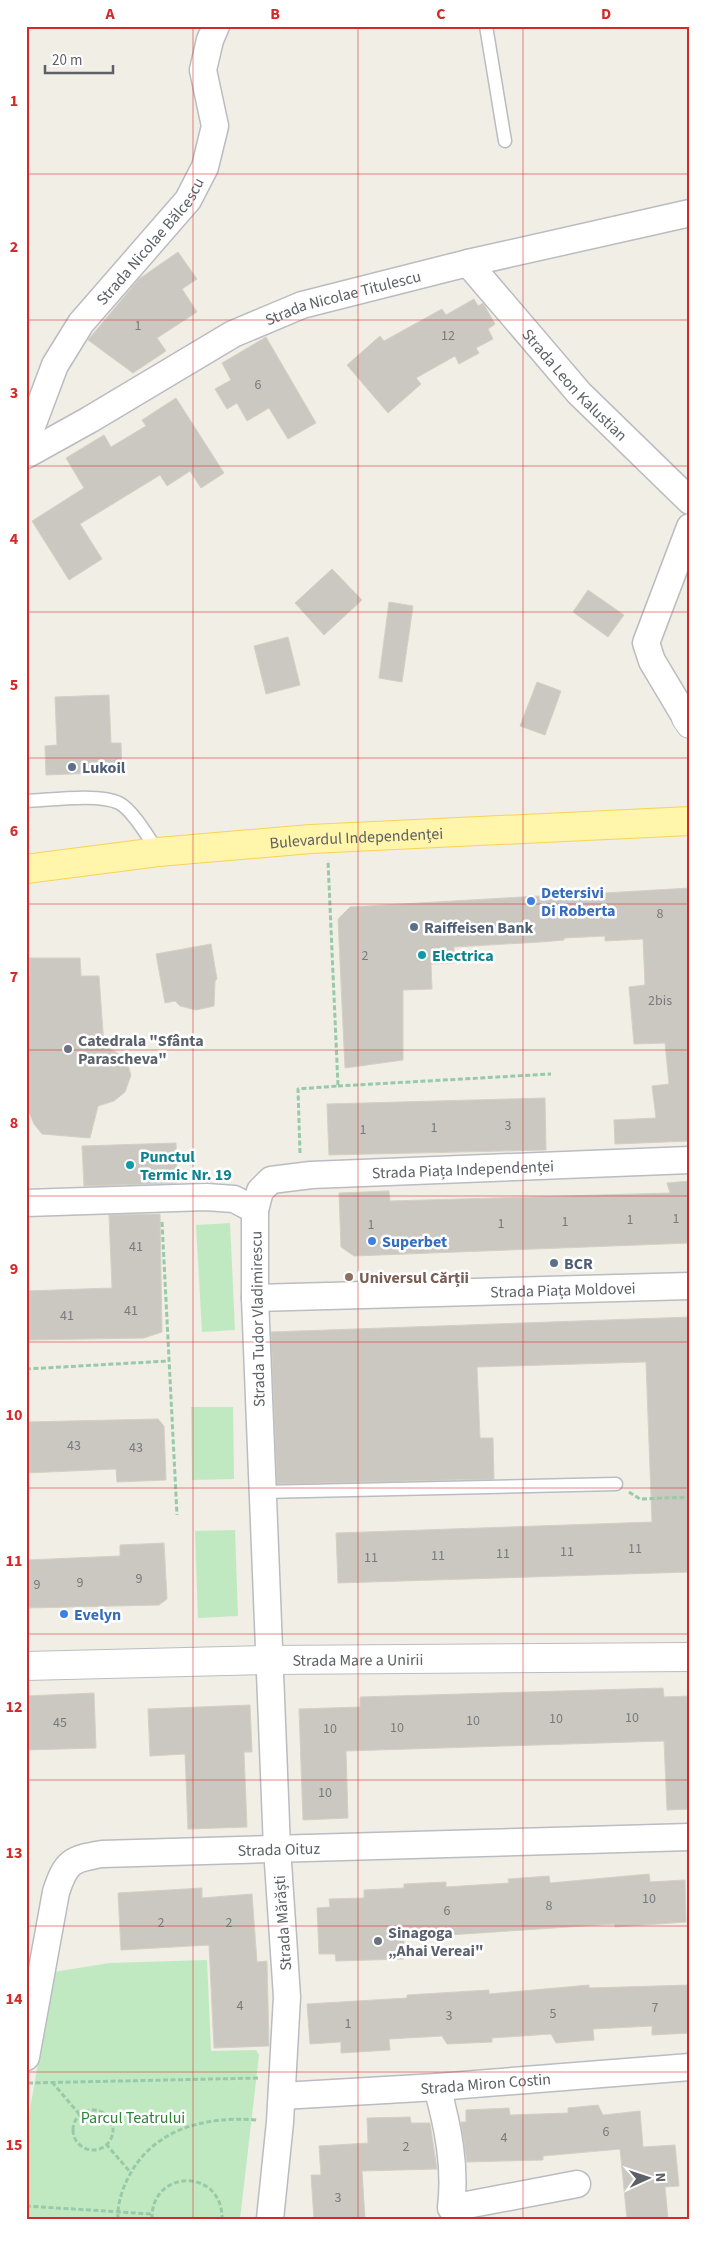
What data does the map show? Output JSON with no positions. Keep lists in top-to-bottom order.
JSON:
{
  "streets": {
    "main road": ["Bulevardul Independenței", "Strada Mare a Unirii"],
    "street": [
      "Strada Nicolae Bălcescu",
      "Strada Nicolae Titulescu",
      "Strada Leon Kalustian",
      "Strada Piața Independenței",
      "Strada Piața Moldovei",
      "Strada Tudor Vladimirescu",
      "Strada Oituz",
      "Strada Mărăști",
      "Strada Miron Costin"
    ]
  },
  "crossings": [
    ["Strada Nicolae Titulescu", "Strada Leon Kalustian"],
    ["Strada Piața Independenței", "Strada Tudor Vladimirescu"],
    ["Strada Piața Moldovei", "Strada Tudor Vladimirescu"],
    ["Strada Tudor Vladimirescu", "Strada Mare a Unirii"],
    ["Strada Tudor Vladimirescu", "Strada Mărăști"],
    ["Strada Mare a Unirii", "Strada Mărăști"],
    ["Strada Oituz", "Strada Mărăști"],
    ["Strada Mărăști", "Strada Miron Costin"]
  ],
  "parks": ["Parcul Teatrului"],
  "places": [
    "Lukoil",
    "Detersivi Di Roberta",
    "Raiffeisen Bank",
    "Electrica",
    "Catedrala \"Sfânta Parascheva\"",
    "Punctul Termic Nr. 19",
    "Superbet",
    "BCR",
    "Universul Cărții",
    "Evelyn",
    "Sinagoga „Ahai Vereai\""
  ],
  "house_numbers": [
    "1",
    "12",
    "6",
    "8",
    "2",
    "2bis",
    "3",
    "1",
    "1",
    "1",
    "1",
    "1",
    "1",
    "1",
    "41",
    "41",
    "41",
    "43",
    "43",
    "11",
    "11",
    "11",
    "11",
    "11",
    "9",
    "9",
    "9",
    "10",
    "10",
    "10",
    "45",
    "10",
    "10",
    "10",
    "10",
    "8",
    "6",
    "2",
    "2",
    "4",
    "7",
    "5",
    "3",
    "1",
    "6",
    "4",
    "2",
    "3"
  ],
  "scale_bar": "20 m",
  "north": "right",
  "grid": {
    "columns": [
      "A",
      "B",
      "C",
      "D"
    ],
    "rows": [
      "1",
      "2",
      "3",
      "4",
      "5",
      "6",
      "7",
      "8",
      "9",
      "10",
      "11",
      "12",
      "13",
      "14",
      "15"
    ]
  }
}
